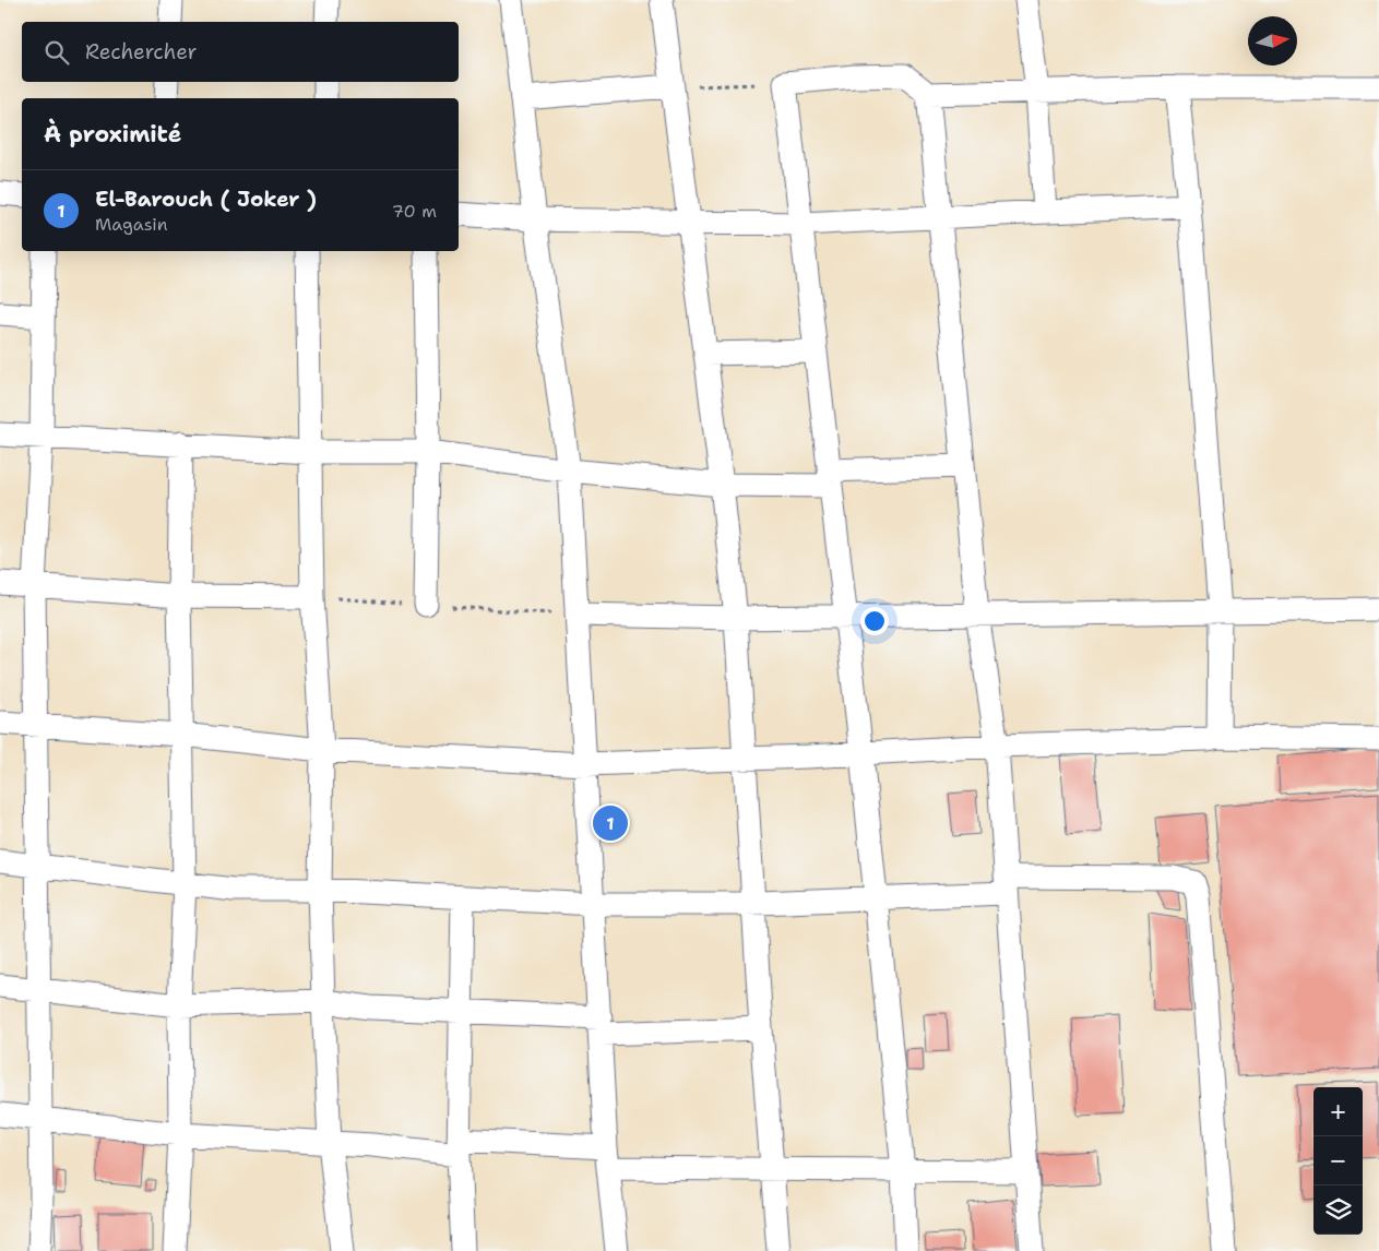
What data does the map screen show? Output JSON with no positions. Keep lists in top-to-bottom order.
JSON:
{
  "north": "right",
  "page": {
    "search": "Rechercher",
    "heading": "À proximité",
    "list": [
      {
        "mark": "1",
        "name": "El-Barouch ( Joker )",
        "note": "Magasin",
        "value": "70 m"
      }
    ],
    "pins": "1",
    "map_buttons": ["+", "−"]
  }
}
